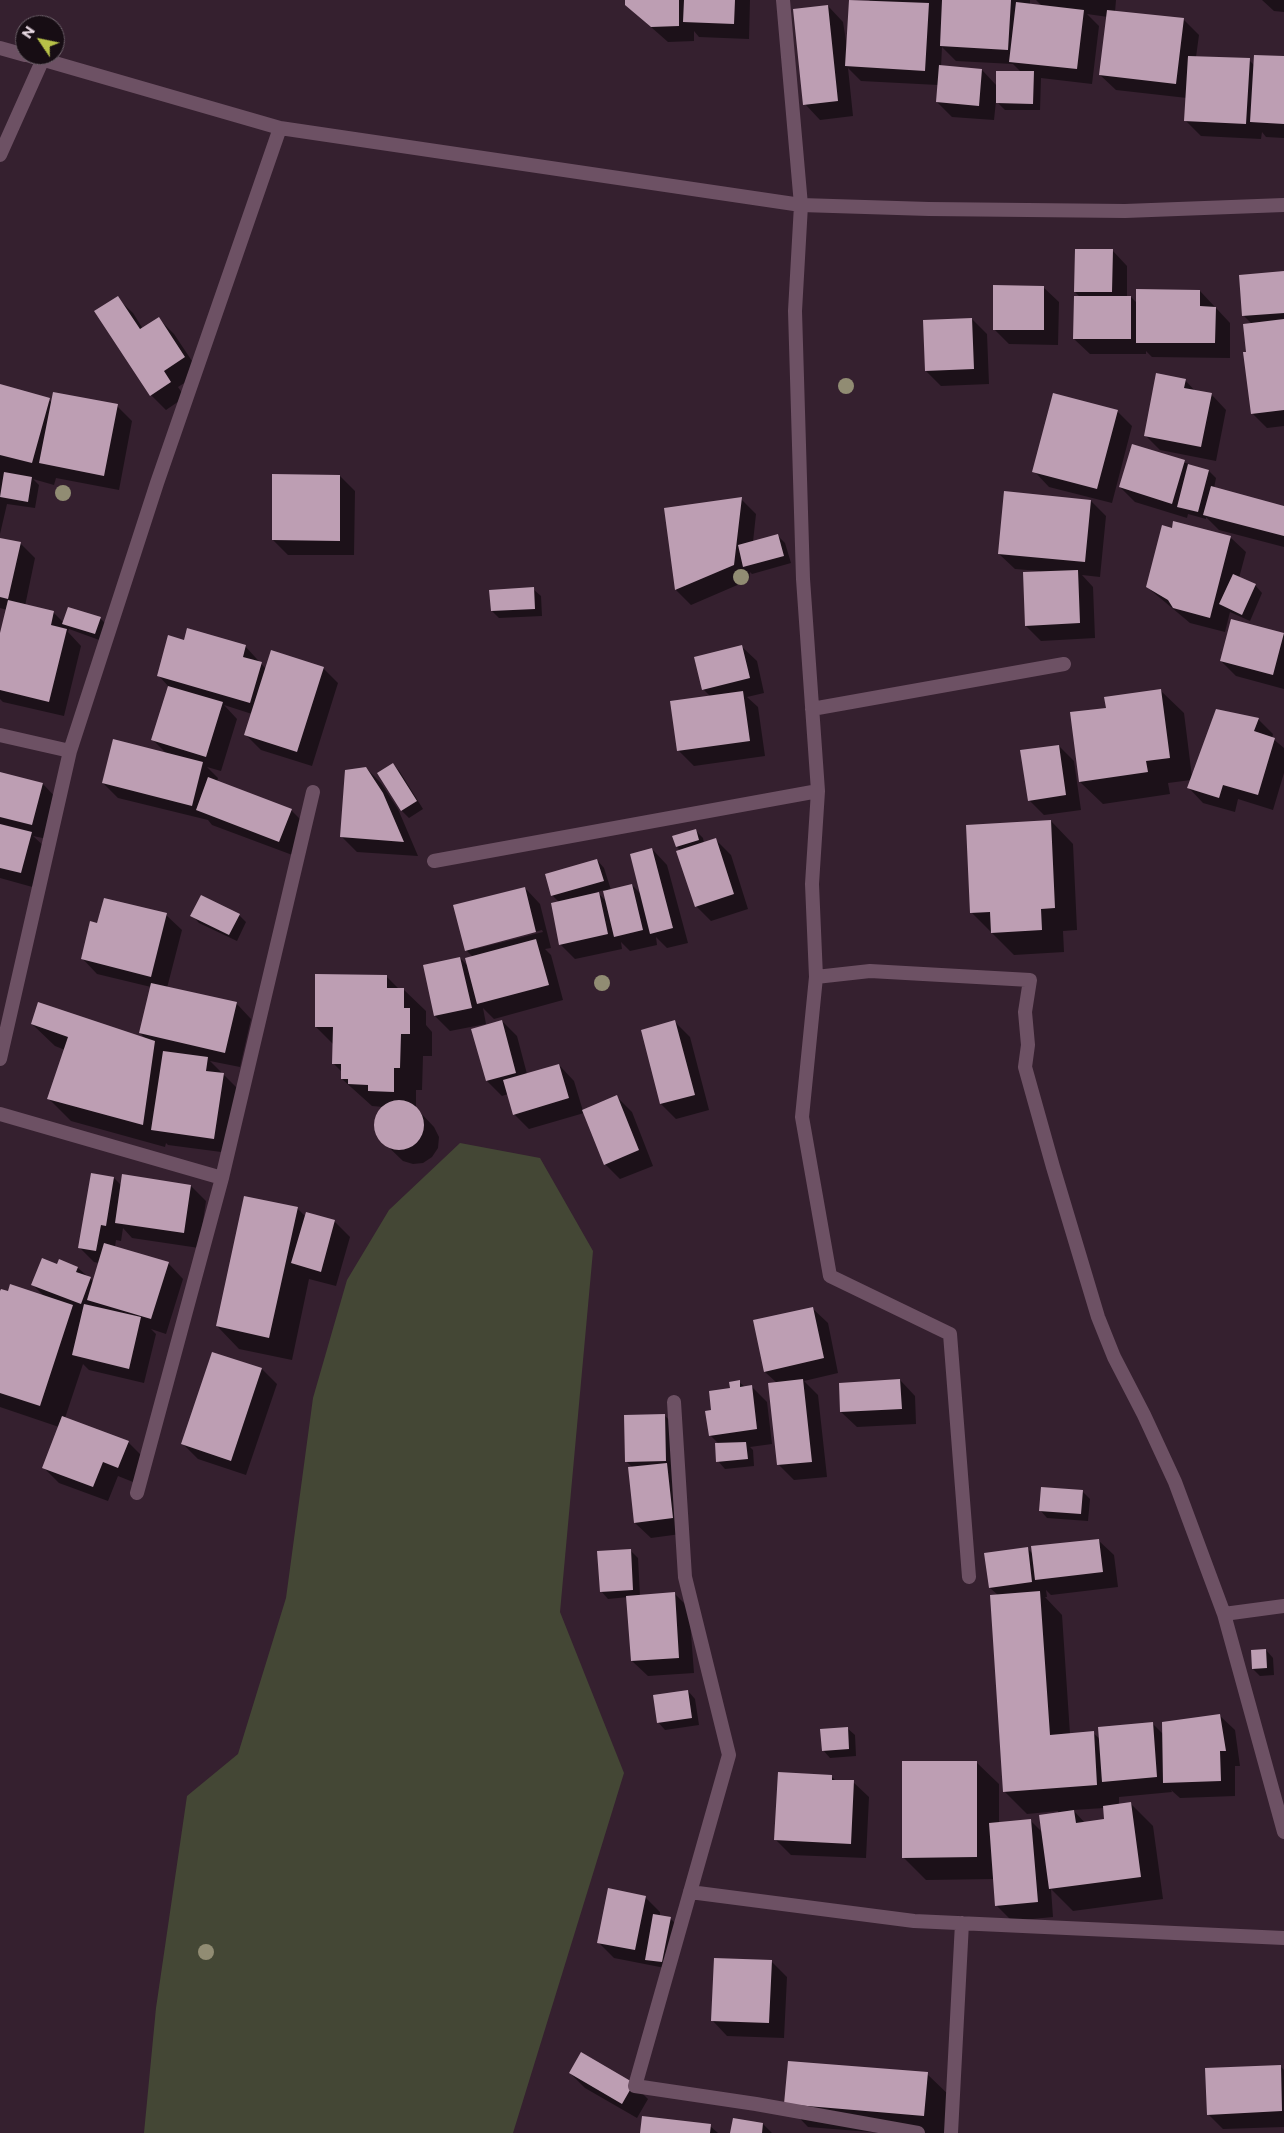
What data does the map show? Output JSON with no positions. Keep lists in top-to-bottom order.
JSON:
{
  "north": "top left"
}
